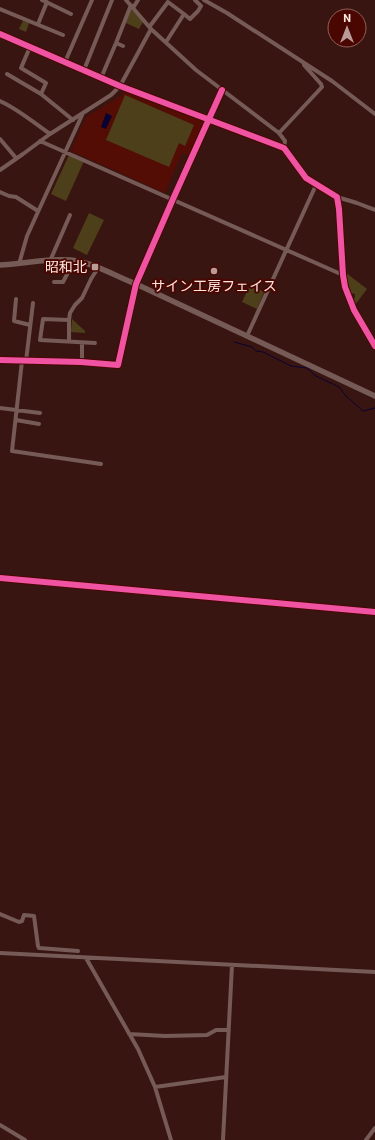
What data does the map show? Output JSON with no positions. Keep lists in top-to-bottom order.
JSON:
{
  "places": {
    "transit": ["昭和北"],
    "other": ["サイン工房フェイス"]
  },
  "north": "top"
}
